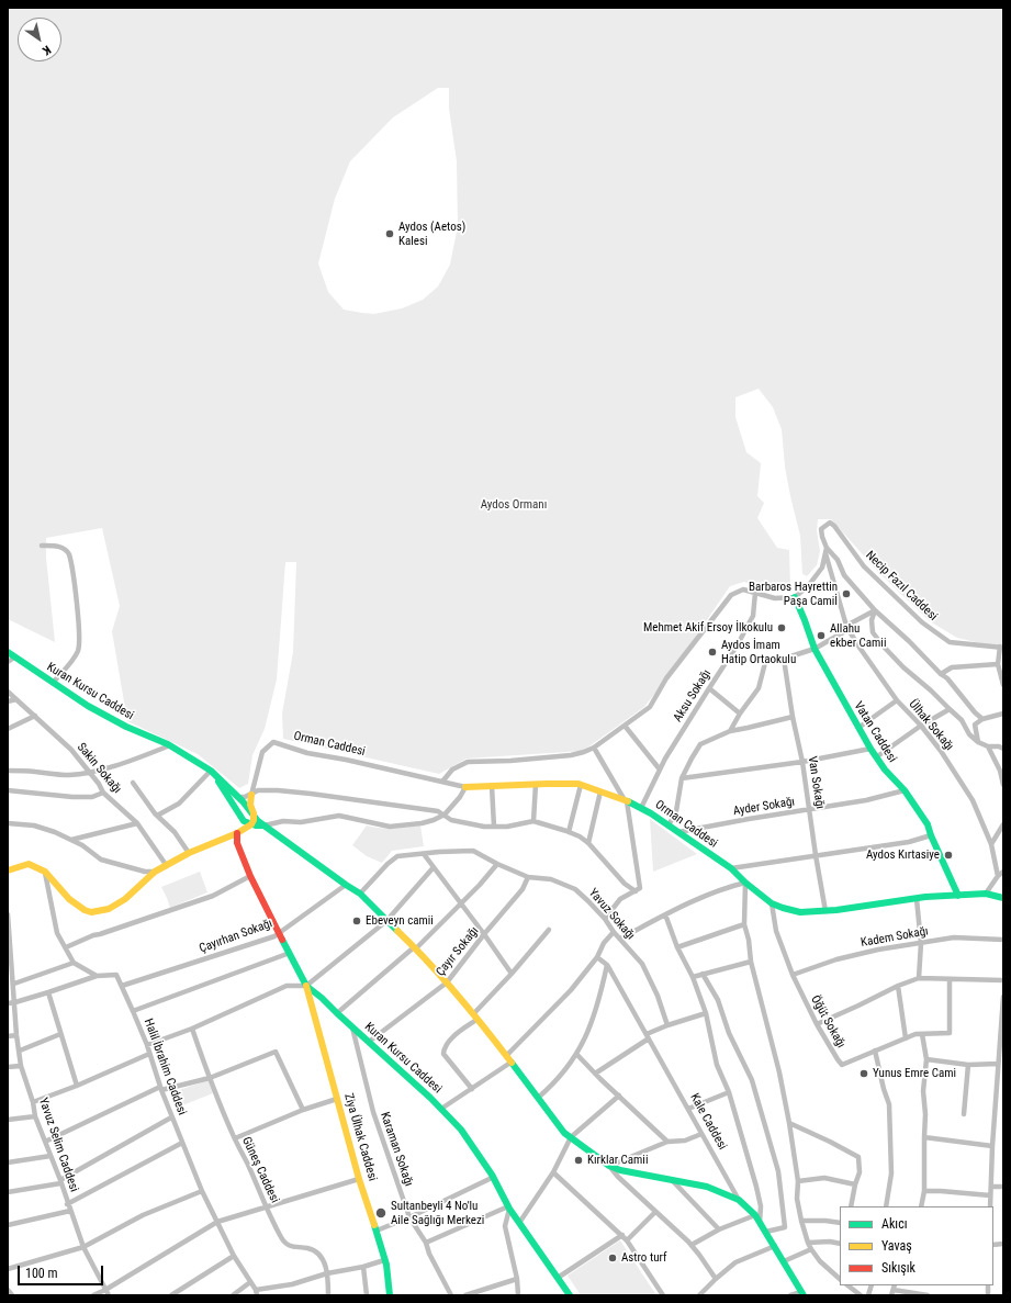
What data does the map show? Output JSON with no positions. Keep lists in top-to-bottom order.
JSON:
{
  "streets": {
    "street": [
      "Necip Fazıl Caddesi",
      "Kuran Kursu Caddesi",
      "Aksu Sokağı",
      "Ülhak Sokağı",
      "Vatan Caddesi",
      "Orman Caddesi",
      "Sakin Sokağı",
      "Van Sokağı",
      "Ayder Sokağı",
      "Yavuz Sokağı",
      "Çayırhan Sokağı",
      "Kadem Sokağı",
      "Çayır Sokağı",
      "Öğüt Sokağı",
      "Halil İbrahim Caddesi",
      "Kale Caddesi",
      "Ziya Ülhak Caddesi",
      "Yavuz Selim Caddesi",
      "Karaman Sokağı",
      "Güneş Caddesi"
    ]
  },
  "crossings": [
    ["Necip Fazıl Caddesi", "Ülhak Sokağı"],
    ["Kuran Kursu Caddesi", "Yavuz Sokağı"],
    ["Kuran Kursu Caddesi", "Çayırhan Sokağı"],
    ["Kuran Kursu Caddesi", "Çayır Sokağı"],
    ["Kuran Kursu Caddesi", "Kale Caddesi"],
    ["Kuran Kursu Caddesi", "Ziya Ülhak Caddesi"],
    ["Kuran Kursu Caddesi", "Karaman Sokağı"],
    ["Aksu Sokağı", "Orman Caddesi"],
    ["Vatan Caddesi", "Orman Caddesi"],
    ["Vatan Caddesi", "Ayder Sokağı"],
    ["Orman Caddesi", "Van Sokağı"],
    ["Orman Caddesi", "Ayder Sokağı"],
    ["Orman Caddesi", "Öğüt Sokağı"],
    ["Van Sokağı", "Ayder Sokağı"],
    ["Yavuz Sokağı", "Çayır Sokağı"],
    ["Çayırhan Sokağı", "Halil İbrahim Caddesi"],
    ["Kadem Sokağı", "Öğüt Sokağı"]
  ],
  "parks": ["Aydos Ormanı"],
  "places": [
    "Aydos (Aetos) Kalesi",
    "Barbaros Hayrettin Paşa Camiİ",
    "Mehmet Akif Ersoy İlkokulu",
    "Allahu ekber Camii",
    "Aydos İmam Hatip Ortaokulu",
    "Aydos Kırtasiye",
    "Ebeveyn camii",
    "Yunus Emre Cami",
    "Kırklar Camii",
    "Sultanbeyli 4 No'lu Aile Sağlığı Merkezi",
    "Astro turf"
  ],
  "legend": ["Akıcı", "Yavaş", "Sıkışık"],
  "scale_bar": "100 m",
  "north": "bottom right"
}
